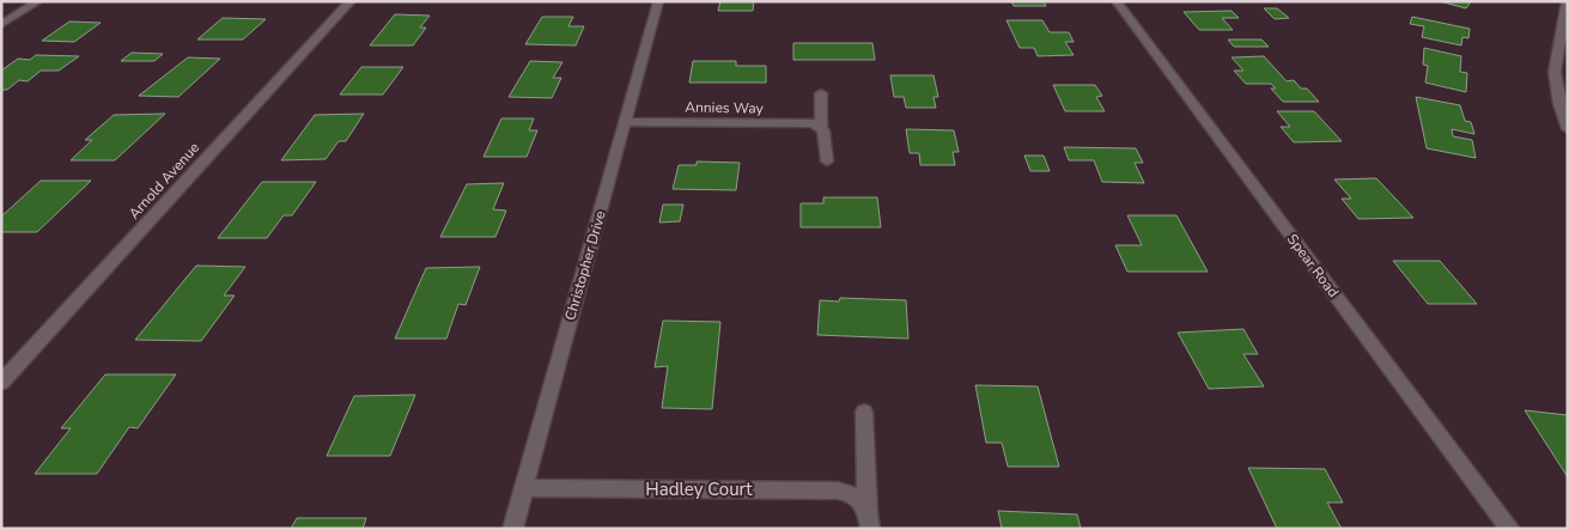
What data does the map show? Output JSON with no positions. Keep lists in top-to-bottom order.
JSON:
{
  "streets": {
    "street": [
      "Annies Way",
      "Arnold Avenue",
      "Christopher Drive",
      "Spear Road",
      "Hadley Court"
    ]
  },
  "crossings": [
    ["Annies Way", "Christopher Drive"],
    ["Christopher Drive", "Hadley Court"]
  ]
}
